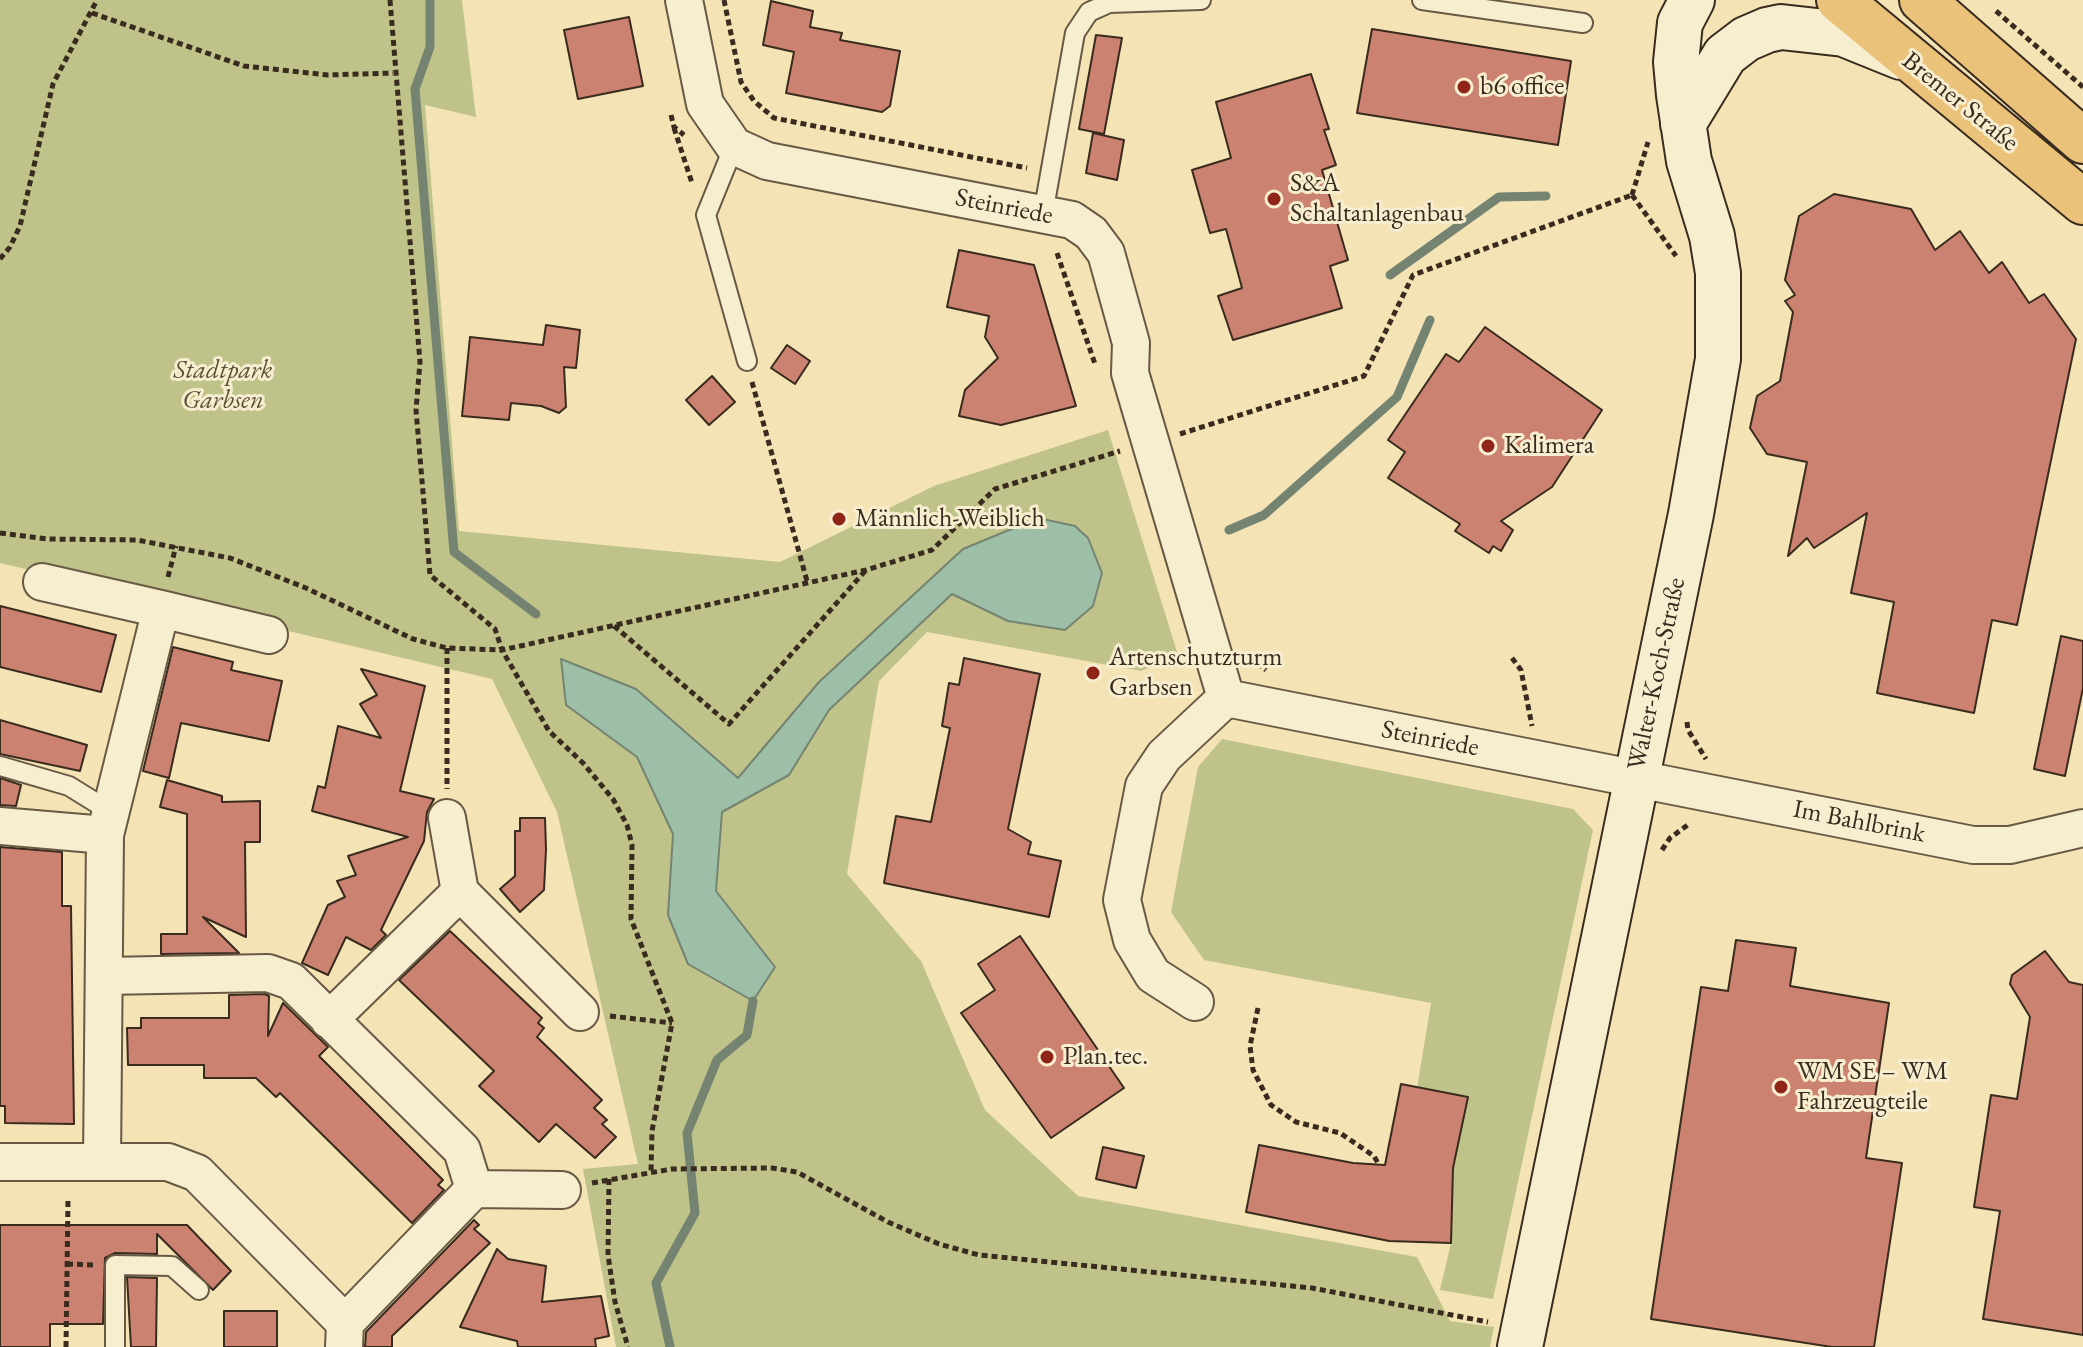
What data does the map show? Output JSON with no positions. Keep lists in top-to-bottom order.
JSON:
{
  "streets": {
    "main road": ["Bremer Straße"],
    "street": ["Steinriede", "Walter-Koch-Straße", "Im Bahlbrink"]
  },
  "crossings": [
    ["Steinriede", "Walter-Koch-Straße"],
    ["Steinriede", "Im Bahlbrink"],
    ["Walter-Koch-Straße", "Im Bahlbrink"]
  ],
  "parks": ["Stadtpark Garbsen"],
  "places": [
    "b6 office",
    "S&A Schaltanlagenbau",
    "Kalimera",
    "Männlich-Weiblich",
    "Artenschutzturm Garbsen",
    "Plan.tec.",
    "WM SE – WM Fahrzeugteile"
  ]
}
